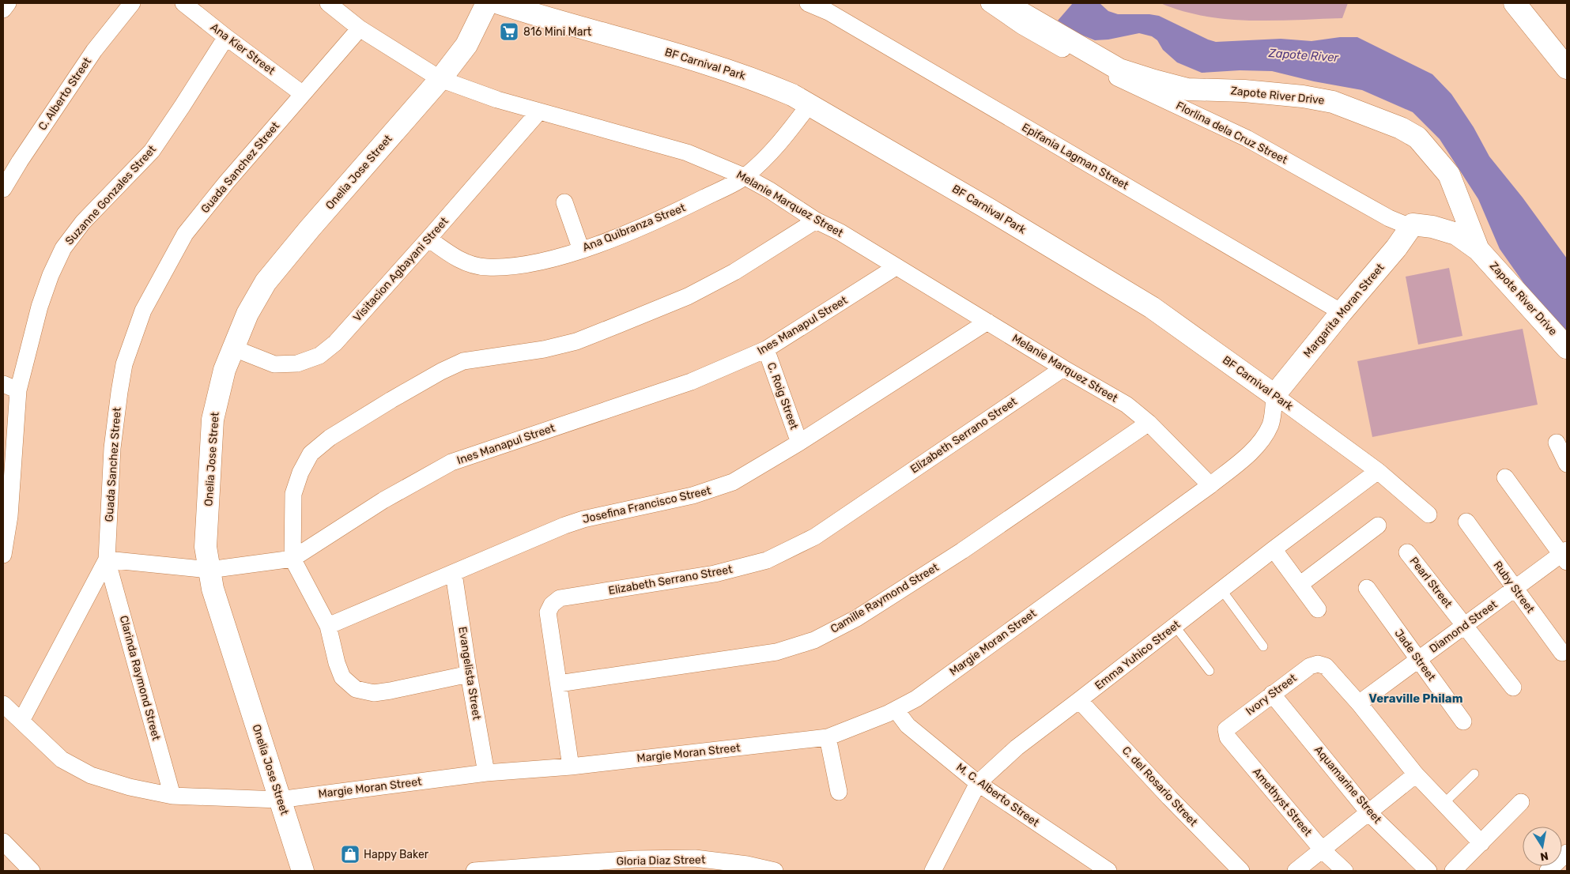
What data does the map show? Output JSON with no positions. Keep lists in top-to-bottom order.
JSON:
{
  "streets": {
    "main road": [
      "BF Carnival Park",
      "Zapote River Drive",
      "Florlina dela Cruz Street",
      "Onelia Jose Street",
      "Margarita Moran Street"
    ],
    "street": [
      "Ana Kier Street",
      "C. Alberto Street",
      "Epifania Lagman Street",
      "Guada Sanchez Street",
      "Suzanne Gonzales Street",
      "Melanie Marquez Street",
      "Ana Quibranza Street",
      "Visitacion Agbayani Street",
      "Ines Manapul Street",
      "C. Roig Street",
      "Elizabeth Serrano Street",
      "Josefina Francisco Street",
      "Pearl Street",
      "Ruby Street",
      "Camille Raymond Street",
      "Diamond Street",
      "Margie Moran Street",
      "Emma Yuhico Street",
      "Jade Street",
      "Evangelista Street",
      "Clarinda Raymond Street",
      "Ivory Street",
      "Aquamarine Street",
      "C. del Rosario Street",
      "M. C. Alberto Street",
      "Amethyst Street",
      "Gloria Diaz Street"
    ]
  },
  "crossings": [
    ["Ana Kier Street", "Guada Sanchez Street"],
    ["Ana Kier Street", "Suzanne Gonzales Street"],
    ["BF Carnival Park", "Ana Quibranza Street"],
    ["BF Carnival Park", "Margarita Moran Street"],
    ["BF Carnival Park", "Margie Moran Street"],
    ["BF Carnival Park", "Emma Yuhico Street"],
    ["Zapote River Drive", "Florlina dela Cruz Street"],
    ["Florlina dela Cruz Street", "Margarita Moran Street"],
    ["Epifania Lagman Street", "Margarita Moran Street"],
    ["Guada Sanchez Street", "Melanie Marquez Street"],
    ["Guada Sanchez Street", "Ines Manapul Street"],
    ["Guada Sanchez Street", "Margie Moran Street"],
    ["Guada Sanchez Street", "Clarinda Raymond Street"],
    ["Onelia Jose Street", "Melanie Marquez Street"],
    ["Onelia Jose Street", "Visitacion Agbayani Street"],
    ["Onelia Jose Street", "Ines Manapul Street"],
    ["Onelia Jose Street", "Margie Moran Street"],
    ["Melanie Marquez Street", "Ana Quibranza Street"],
    ["Melanie Marquez Street", "Visitacion Agbayani Street"],
    ["Melanie Marquez Street", "Ines Manapul Street"],
    ["Melanie Marquez Street", "Elizabeth Serrano Street"],
    ["Melanie Marquez Street", "Josefina Francisco Street"],
    ["Melanie Marquez Street", "Camille Raymond Street"],
    ["Melanie Marquez Street", "Margie Moran Street"],
    ["Ana Quibranza Street", "Visitacion Agbayani Street"],
    ["Margarita Moran Street", "Margie Moran Street"],
    ["Ines Manapul Street", "C. Roig Street"],
    ["Ines Manapul Street", "Clarinda Raymond Street"],
    ["C. Roig Street", "Josefina Francisco Street"],
    ["Elizabeth Serrano Street", "Camille Raymond Street"],
    ["Elizabeth Serrano Street", "Margie Moran Street"],
    ["Josefina Francisco Street", "Evangelista Street"],
    ["Pearl Street", "Diamond Street"],
    ["Ruby Street", "Diamond Street"],
    ["Diamond Street", "Jade Street"],
    ["Diamond Street", "Ivory Street"],
    ["Margie Moran Street", "Evangelista Street"],
    ["Margie Moran Street", "Clarinda Raymond Street"],
    ["Margie Moran Street", "M. C. Alberto Street"],
    ["Emma Yuhico Street", "C. del Rosario Street"],
    ["Emma Yuhico Street", "M. C. Alberto Street"],
    ["Ivory Street", "Aquamarine Street"],
    ["Ivory Street", "Amethyst Street"]
  ],
  "districts": ["Veraville Philam"],
  "water": ["Zapote River"],
  "places": {
    "supermarket": ["816 Mini Mart"],
    "shop": ["Happy Baker"]
  },
  "north": "bottom"
}
